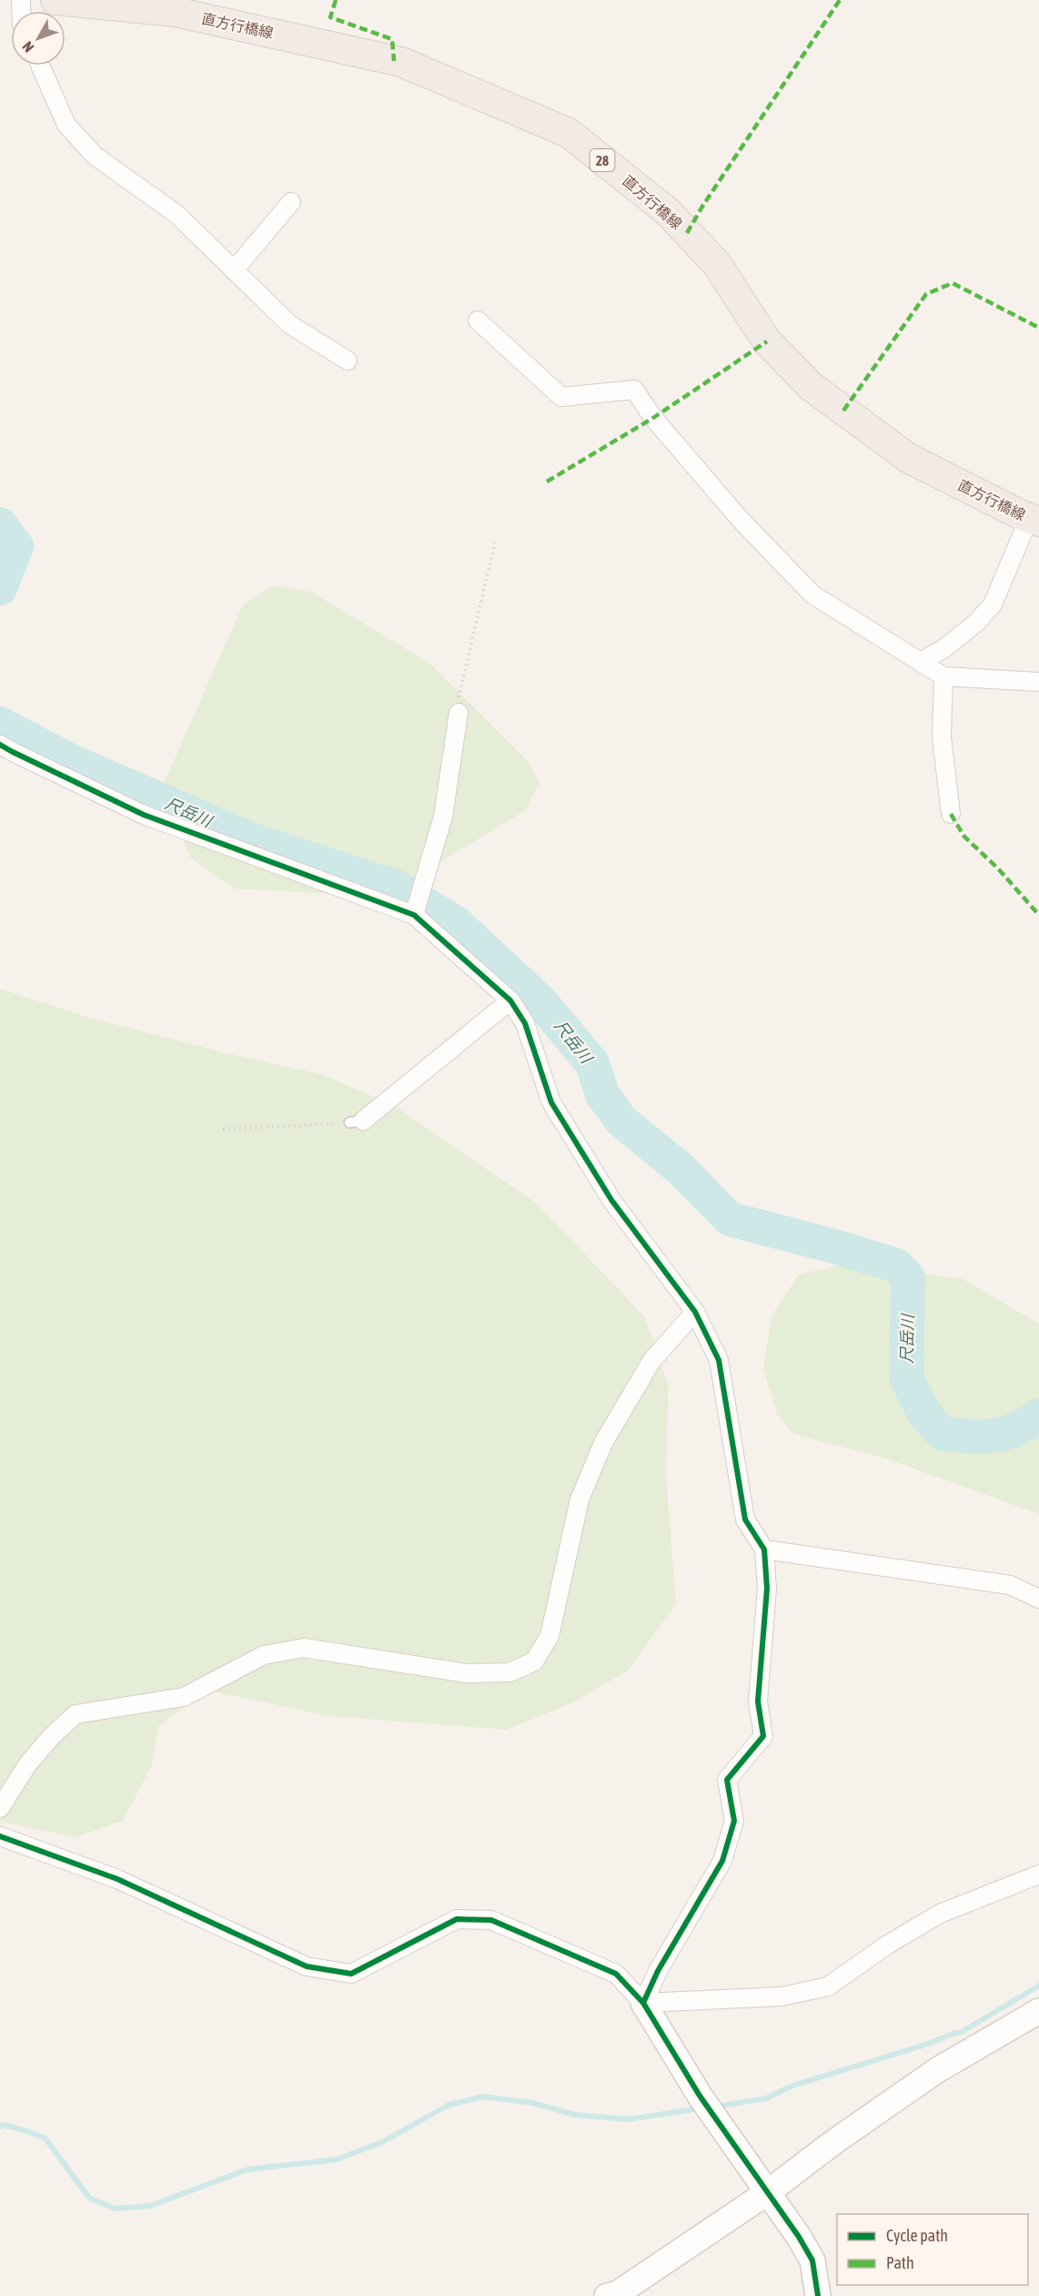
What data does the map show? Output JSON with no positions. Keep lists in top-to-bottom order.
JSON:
{
  "streets": {
    "main road": ["直方行橋線", "28"]
  },
  "water": ["尺岳川"],
  "legend": ["Cycle path", "Path"],
  "north": "bottom left"
}
